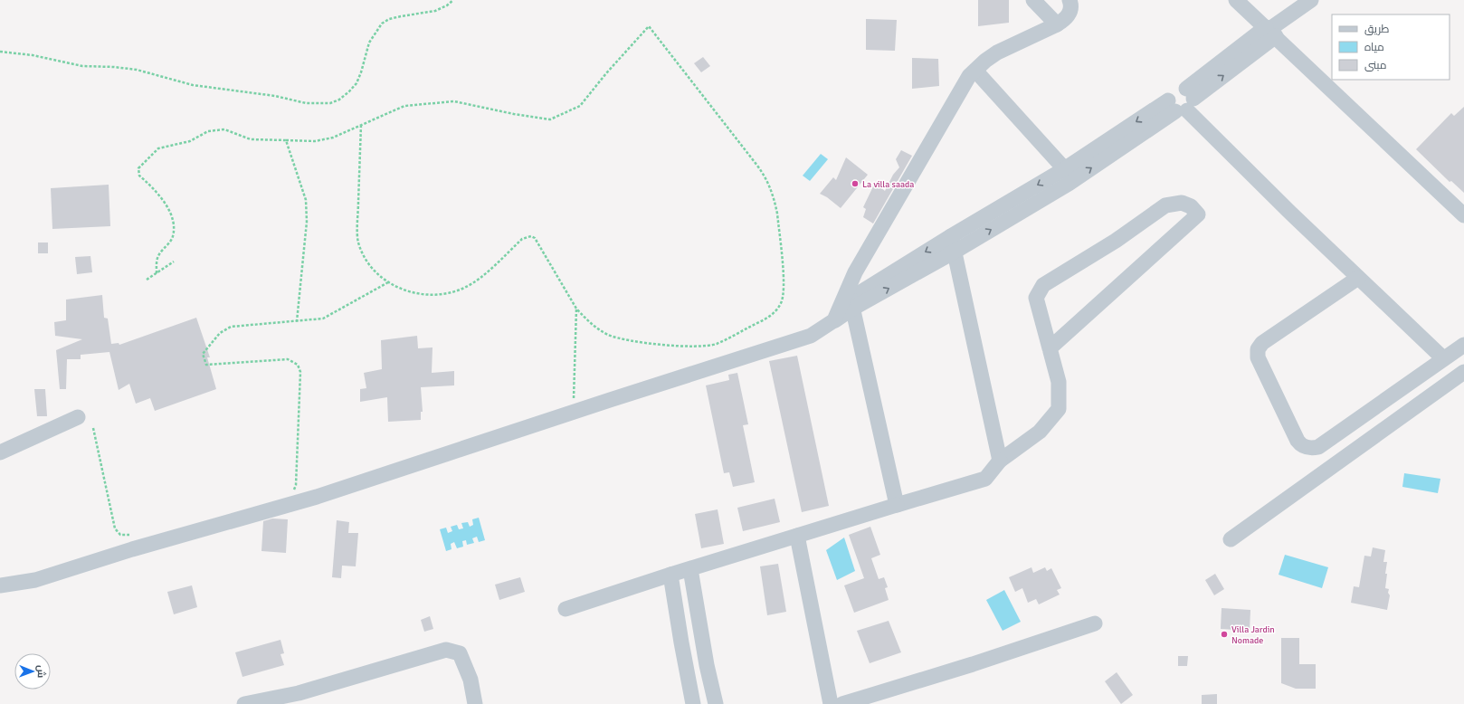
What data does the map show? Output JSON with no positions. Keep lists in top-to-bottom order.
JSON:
{
  "places": ["La villa saada", "Villa Jardin Nomade"],
  "legend": ["طريق", "مياه", "مبنى"],
  "north": "right"
}
